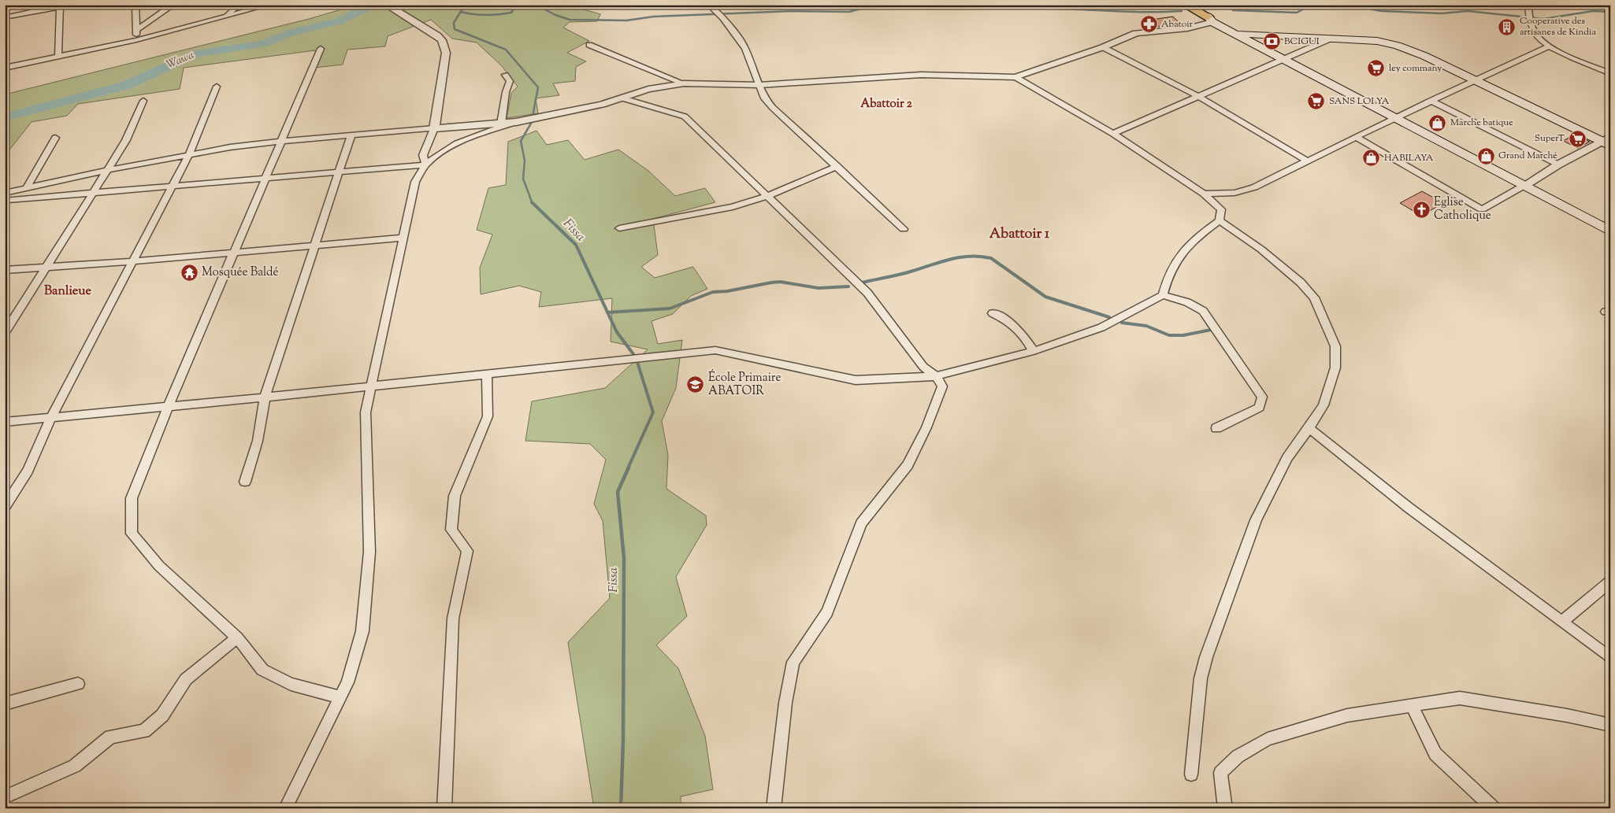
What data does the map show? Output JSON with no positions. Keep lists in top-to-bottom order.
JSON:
{
  "districts": ["Abattoir 2", "Abattoir 1", "Banlieue"],
  "water": ["Wawa", "Fissa"],
  "places": {
    "pharmacy": ["Abatoir"],
    "building": ["Cooperative des artisanes de Kindia"],
    "bank": ["BCIGUI"],
    "supermarket": ["ley commany", "SANS LOI YA", "SuperT"],
    "shop": ["Marche batique", "Grand Marché", "HABILAYA"],
    "church": ["Eglise Catholique"],
    "temple": ["Mosquée Baldé"],
    "school or university": ["École Primaire ABATOIR"]
  }
}
